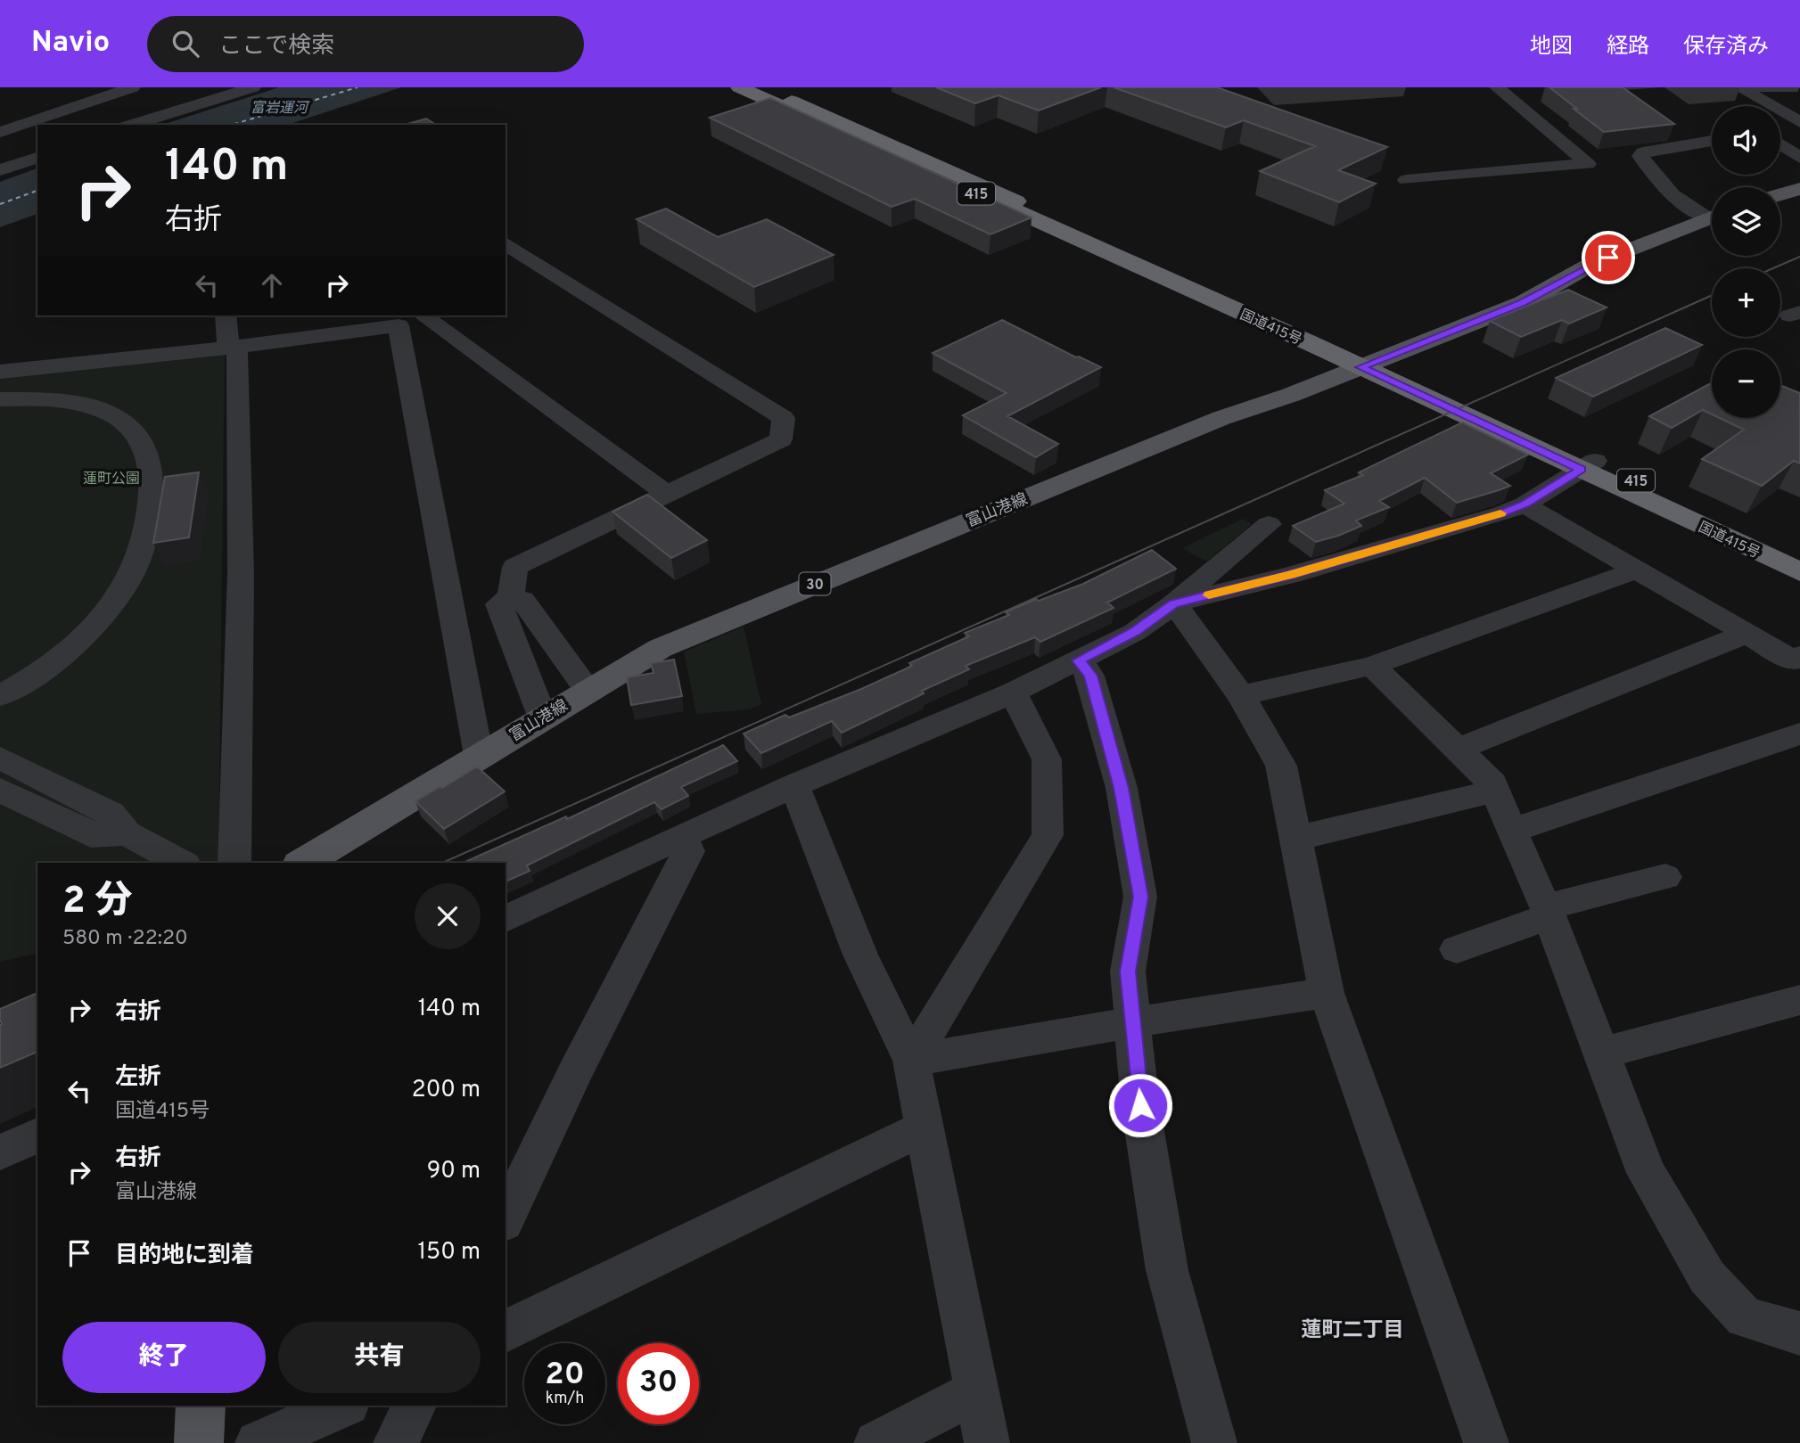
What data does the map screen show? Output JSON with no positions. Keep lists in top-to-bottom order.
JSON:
{
  "streets": {
    "highway": ["415", "国道415号"],
    "main road": ["富山港線", "30"]
  },
  "crossings": [
    ["国道415号", "富山港線"]
  ],
  "districts": ["蓮町二丁目"],
  "water": ["富岩運河"],
  "parks": ["蓮町公園"],
  "page": {
    "header": "Navio",
    "search": "ここで検索",
    "nav": ["地図", "経路", "保存済み"],
    "map_buttons": ["+", "−"],
    "turn": ["140 m", "右折"],
    "heading": ["2 分", "580 m · 22:20"],
    "list": [
      {
        "name": "右折",
        "value": "140 m"
      },
      {
        "name": "左折",
        "note": "国道415号",
        "value": "200 m"
      },
      {
        "name": "右折",
        "note": "富山港線",
        "value": "90 m"
      },
      {
        "name": "目的地に到着",
        "value": "150 m"
      }
    ],
    "buttons": ["終了", "共有"],
    "speed": "20 km/h",
    "limit": "30"
  }
}
